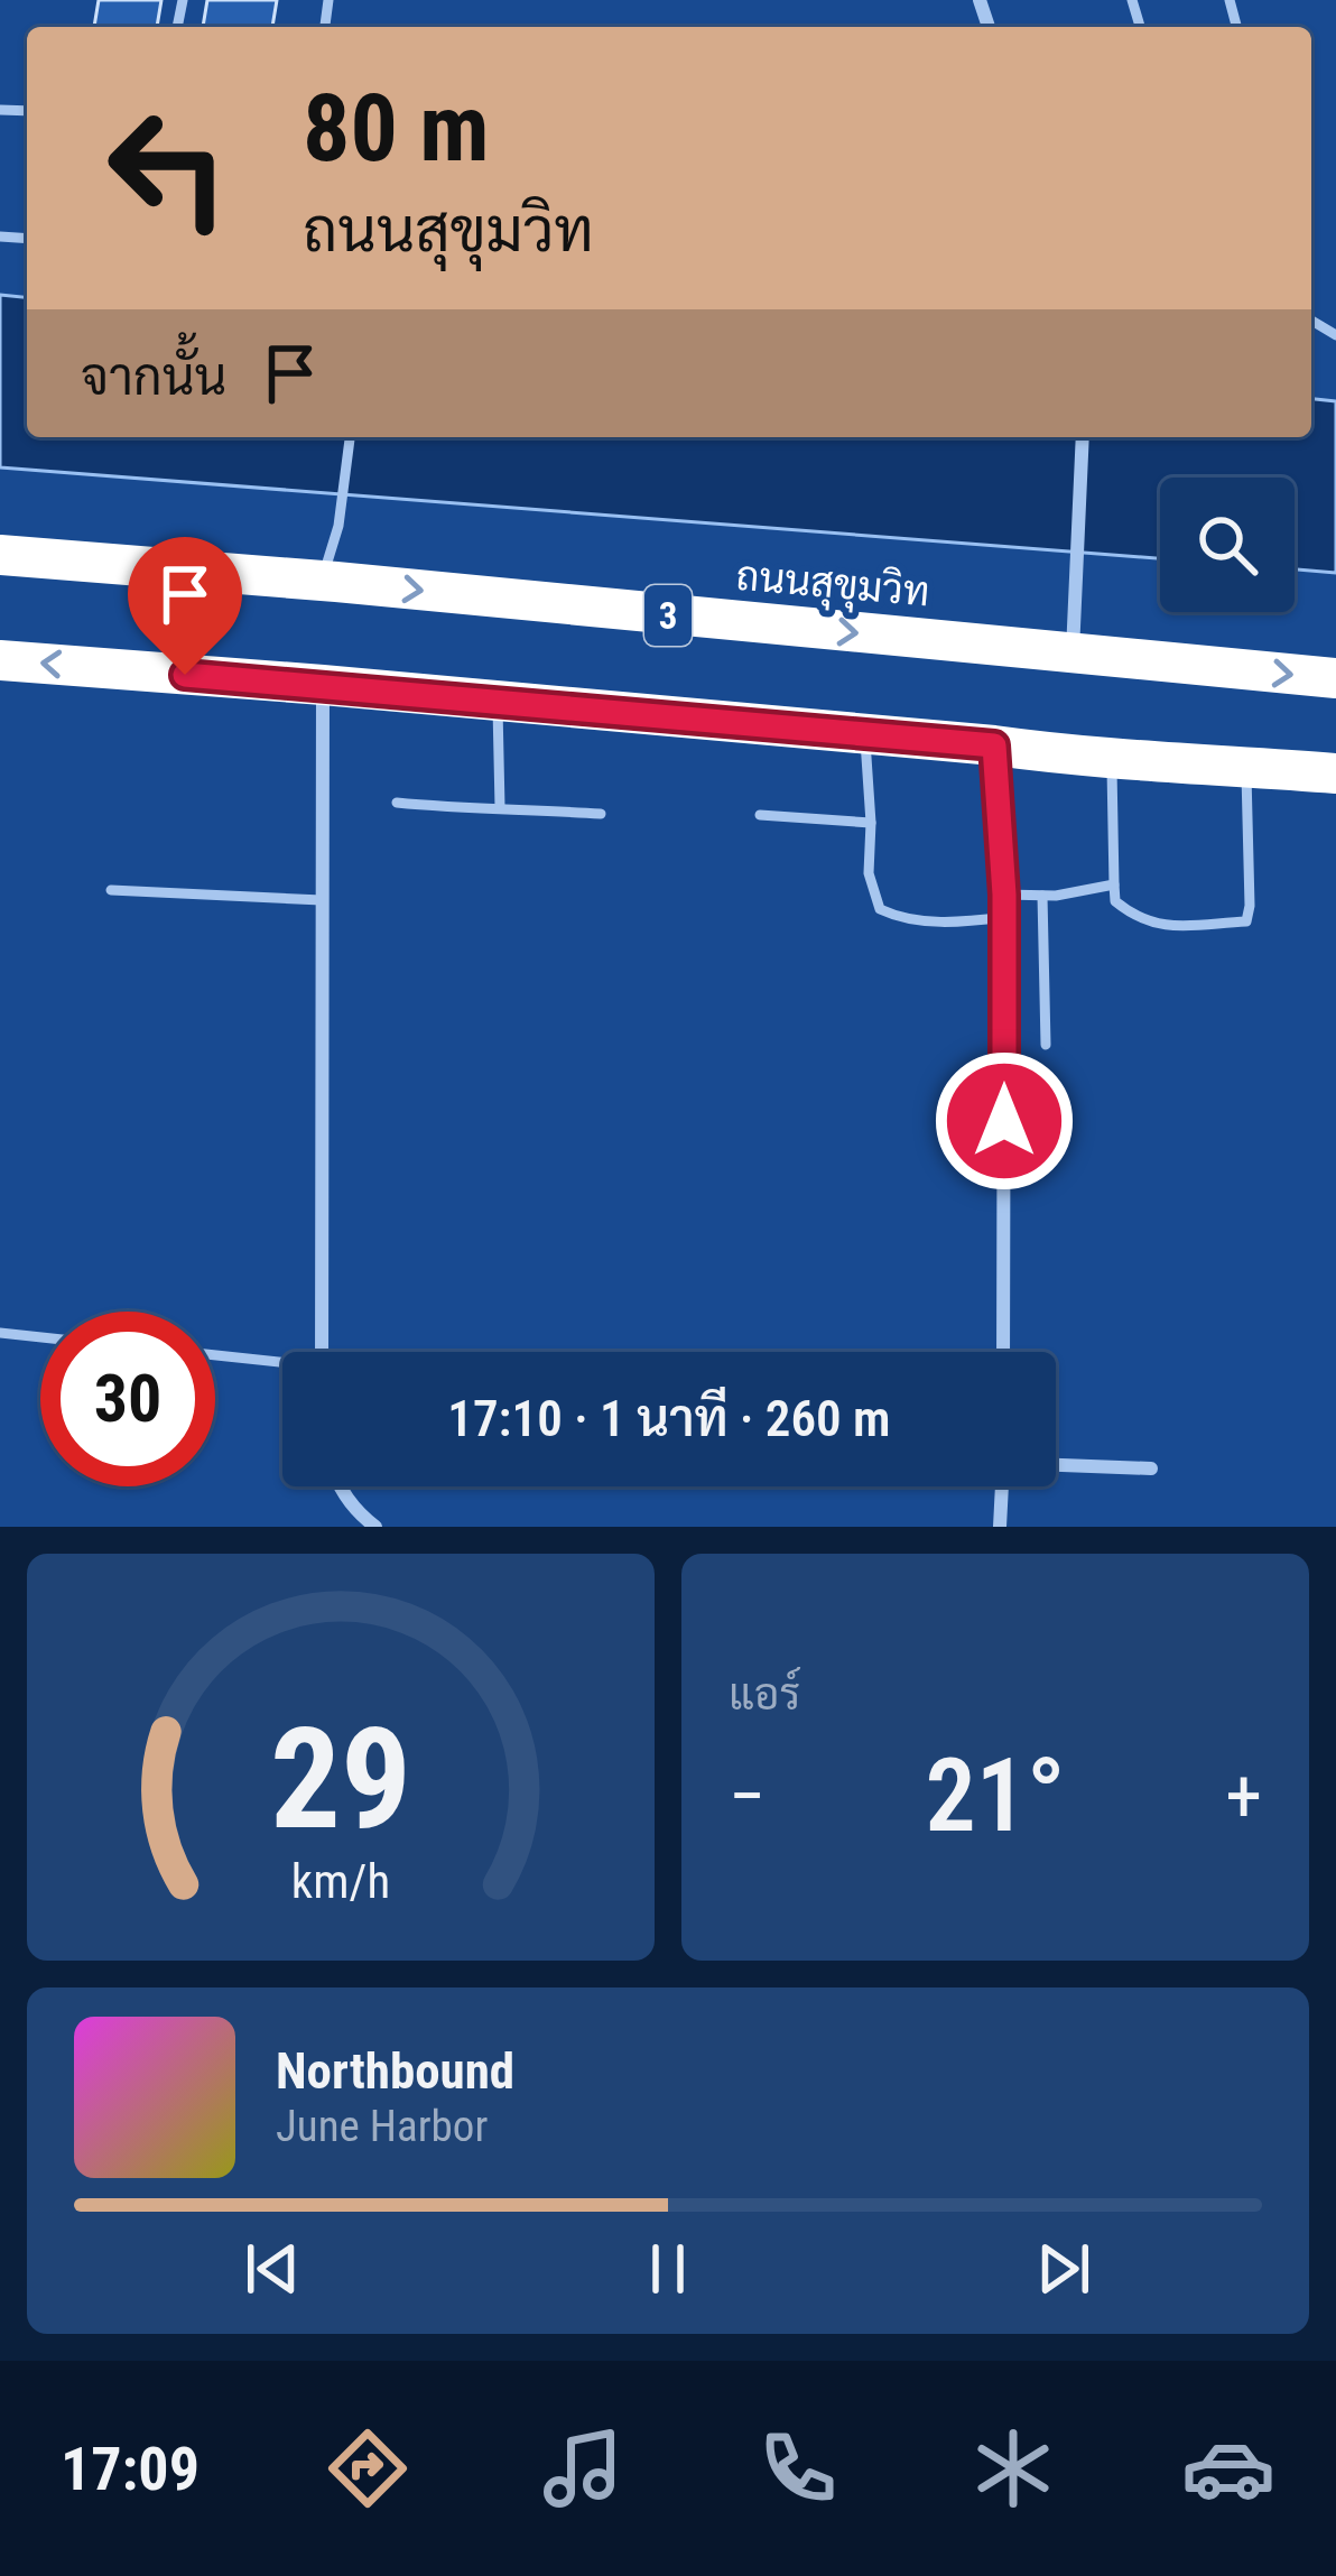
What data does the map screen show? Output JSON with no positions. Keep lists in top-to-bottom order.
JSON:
{
  "streets": {
    "highway": ["ถนนสุขุมวิท", "3"]
  },
  "page": {
    "turn": ["80 m", "ถนนสุขุมวิท"],
    "then": "จากนั้น",
    "limit": "30",
    "trip": "17:10 · 1 นาที · 260 m",
    "tile": "แอร์",
    "heat": ["−", "21°", "+"],
    "song": ["Northbound", "June Harbor"],
    "tabs": "17:09",
    "gauge": ["29", "km/h"]
  }
}
